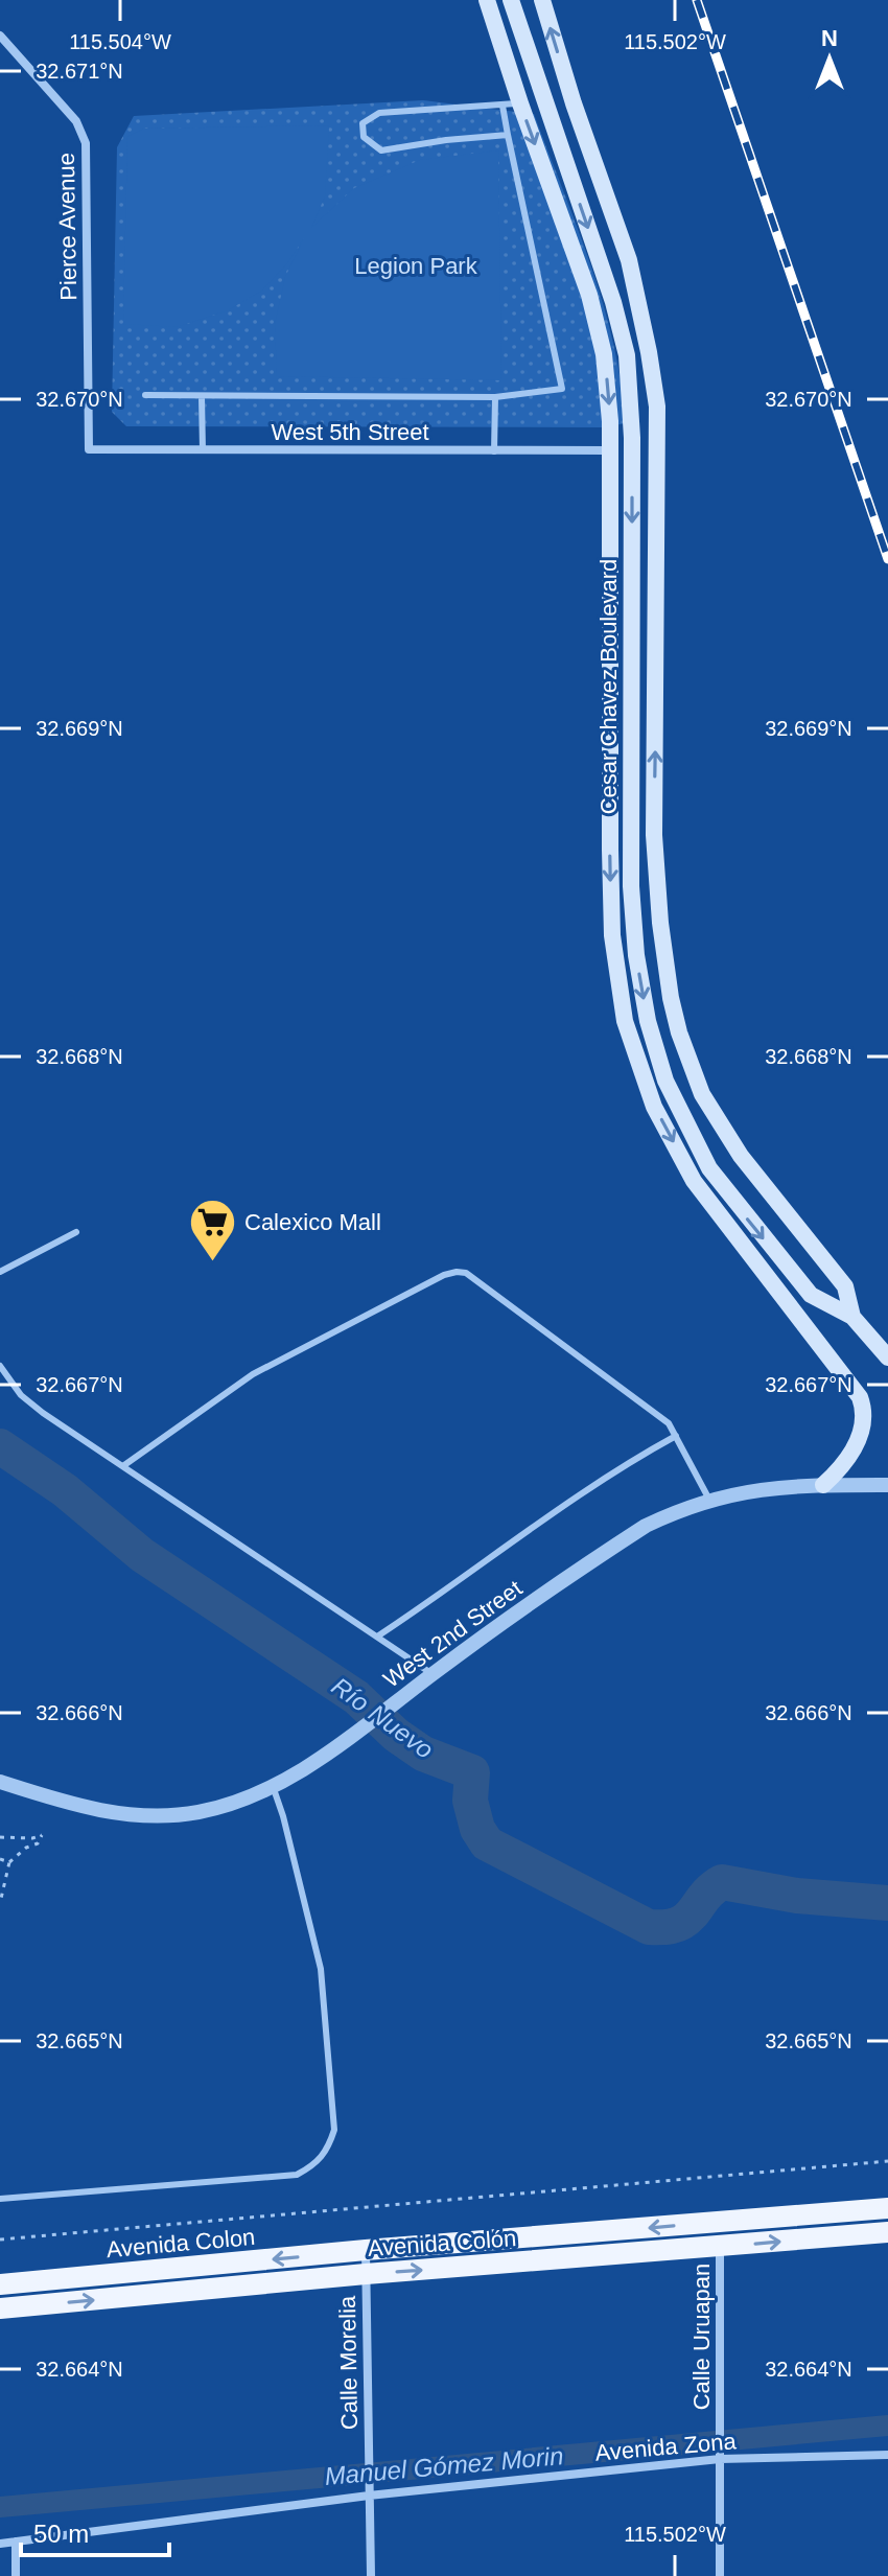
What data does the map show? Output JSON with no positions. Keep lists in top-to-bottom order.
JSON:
{
  "streets": {
    "main road": ["Cesar Chavez Boulevard", "Avenida Colon", "Avenida Colón"],
    "street": [
      "Pierce Avenue",
      "West 5th Street",
      "West 2nd Street",
      "Calle Uruapan",
      "Calle Morelia",
      "Avenida Zona"
    ]
  },
  "crossings": [
    ["Pierce Avenue", "West 5th Street"],
    ["Avenida Colon", "Avenida Colón"],
    ["Avenida Colon", "Calle Morelia"],
    ["Avenida Colón", "Calle Uruapan"],
    ["Avenida Colón", "Calle Morelia"],
    ["Calle Uruapan", "Avenida Zona"],
    ["Calle Morelia", "Avenida Zona"]
  ],
  "one_way": ["Avenida Colon"],
  "water": ["Río Nuevo", "Manuel Gómez Morin"],
  "parks": ["Legion Park"],
  "places": {
    "supermarket": ["Calexico Mall"]
  },
  "scale_bar": "50 m",
  "north": "top",
  "coordinates": [
    "115.504°W",
    "115.502°W",
    "32.671°N",
    "32.670°N",
    "32.669°N",
    "32.668°N",
    "32.667°N",
    "32.666°N",
    "32.665°N",
    "32.664°N"
  ]
}
